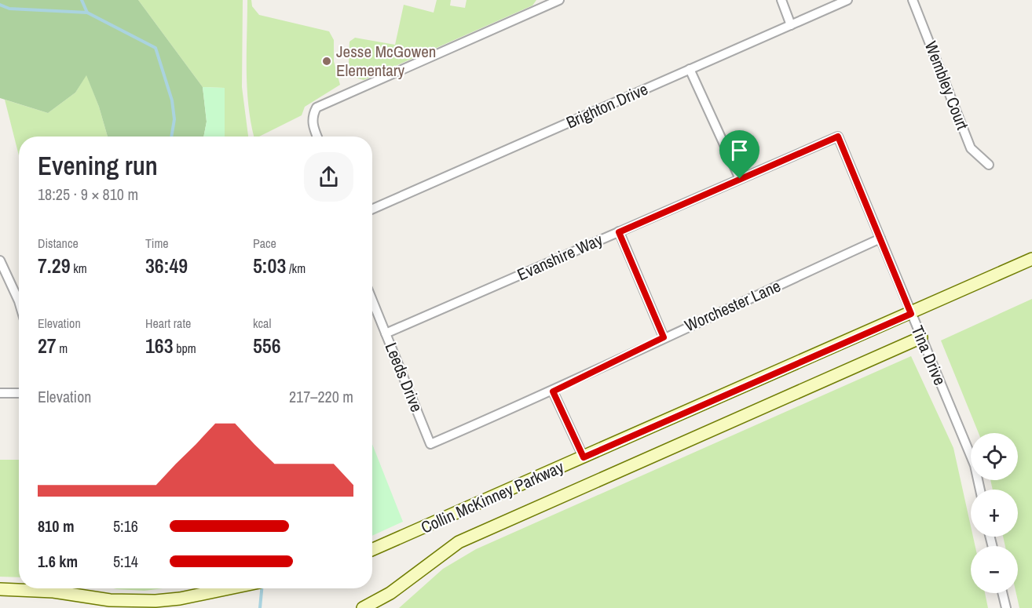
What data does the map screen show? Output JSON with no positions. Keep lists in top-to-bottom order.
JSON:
{
  "streets": {
    "street": [
      "Wembley Court",
      "Brighton Drive",
      "Evanshire Way",
      "Worchester Lane",
      "Tina Drive",
      "Leeds Drive",
      "Collin McKinney Parkway"
    ]
  },
  "crossings": [
    ["Evanshire Way", "Tina Drive"],
    ["Evanshire Way", "Leeds Drive"],
    ["Worchester Lane", "Tina Drive"],
    ["Worchester Lane", "Leeds Drive"],
    ["Tina Drive", "Collin McKinney Parkway"]
  ],
  "places": ["Jesse McGowen Elementary"],
  "page": {
    "heading": ["Evening run", "18:25 · 9 × 810 m"],
    "stats": [
      ["Distance", "7.29 km"],
      ["Time", "36:49"],
      ["Pace", "5:03 /km"],
      ["Elevation", "27 m"],
      ["Heart rate", "163 bpm"],
      ["kcal", "556"]
    ],
    "chart": ["Elevation", "217–220 m"],
    "map_buttons": ["+", "−"],
    "list": [
      {
        "name": "810 m",
        "note": "5:16"
      },
      {
        "name": "1.6 km",
        "note": "5:14"
      }
    ]
  }
}
